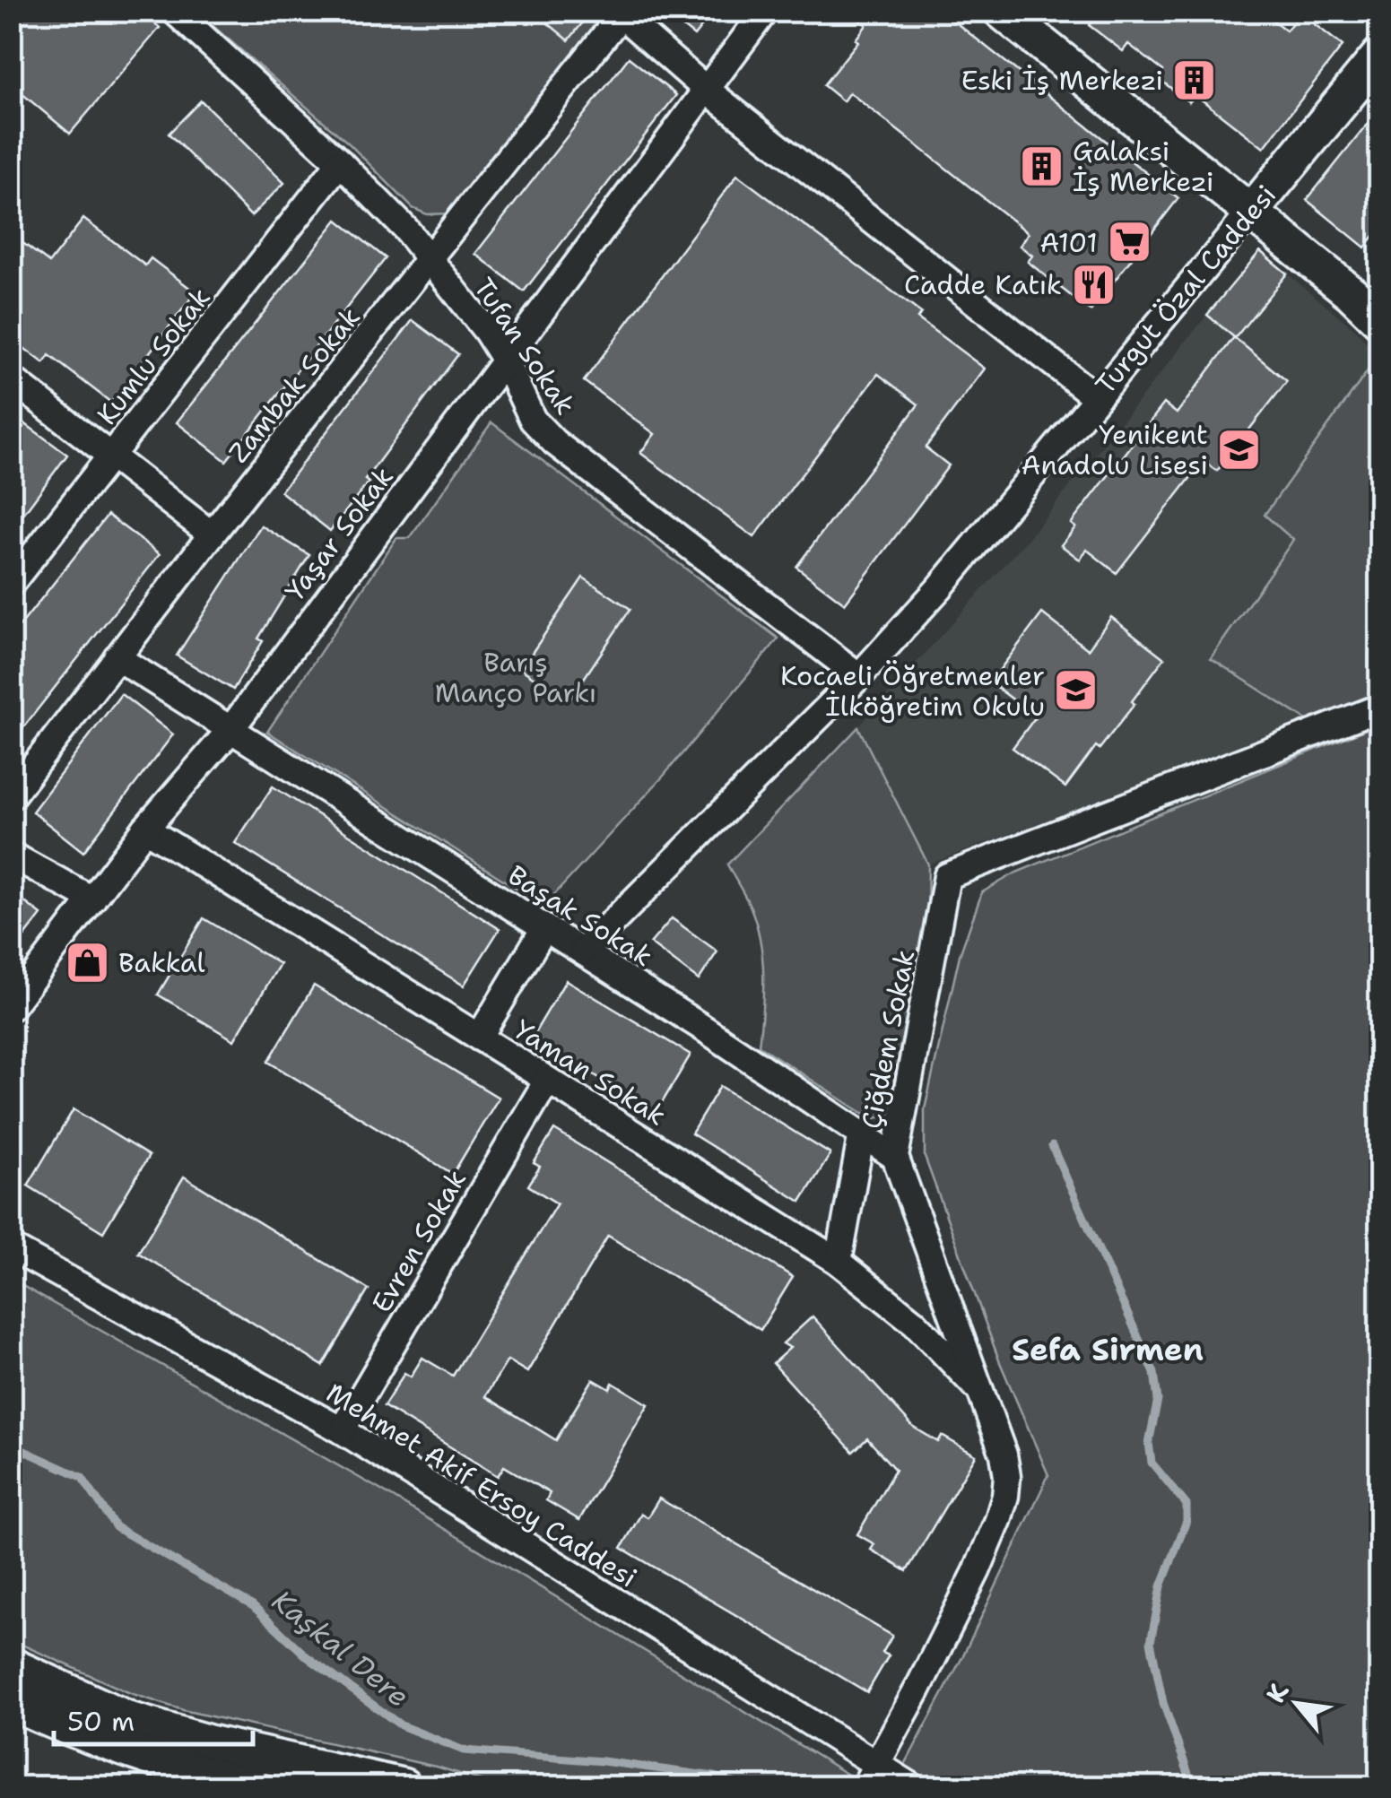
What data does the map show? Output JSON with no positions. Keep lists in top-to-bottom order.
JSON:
{
  "streets": {
    "street": [
      "Turgut Özal Caddesi",
      "Tufan Sokak",
      "Kumlu Sokak",
      "Zambak Sokak",
      "Yaşar Sokak",
      "Başak Sokak",
      "Çiğdem Sokak",
      "Yaman Sokak",
      "Evren Sokak",
      "Mehmet Akif Ersoy Caddesi"
    ]
  },
  "crossings": [
    ["Turgut Özal Caddesi", "Tufan Sokak"],
    ["Turgut Özal Caddesi", "Başak Sokak"],
    ["Tufan Sokak", "Kumlu Sokak"],
    ["Tufan Sokak", "Zambak Sokak"],
    ["Tufan Sokak", "Yaşar Sokak"],
    ["Zambak Sokak", "Başak Sokak"],
    ["Yaşar Sokak", "Başak Sokak"],
    ["Yaşar Sokak", "Yaman Sokak"],
    ["Başak Sokak", "Çiğdem Sokak"],
    ["Çiğdem Sokak", "Yaman Sokak"],
    ["Çiğdem Sokak", "Mehmet Akif Ersoy Caddesi"],
    ["Yaman Sokak", "Evren Sokak"],
    ["Evren Sokak", "Mehmet Akif Ersoy Caddesi"]
  ],
  "districts": ["Sefa Sirmen"],
  "water": ["Kaşkal Dere"],
  "parks": ["Barış Manço Parkı"],
  "places": {
    "building": ["Eski İş Merkezi", "Galaksi İş Merkezi"],
    "supermarket": ["A101"],
    "restaurant": ["Cadde Katık"],
    "school or university": ["Yenikent Anadolu Lisesi", "Kocaeli Öğretmenler İlköğretim Okulu"],
    "shop": ["Bakkal"]
  },
  "scale_bar": "50 m",
  "north": "top left"
}
